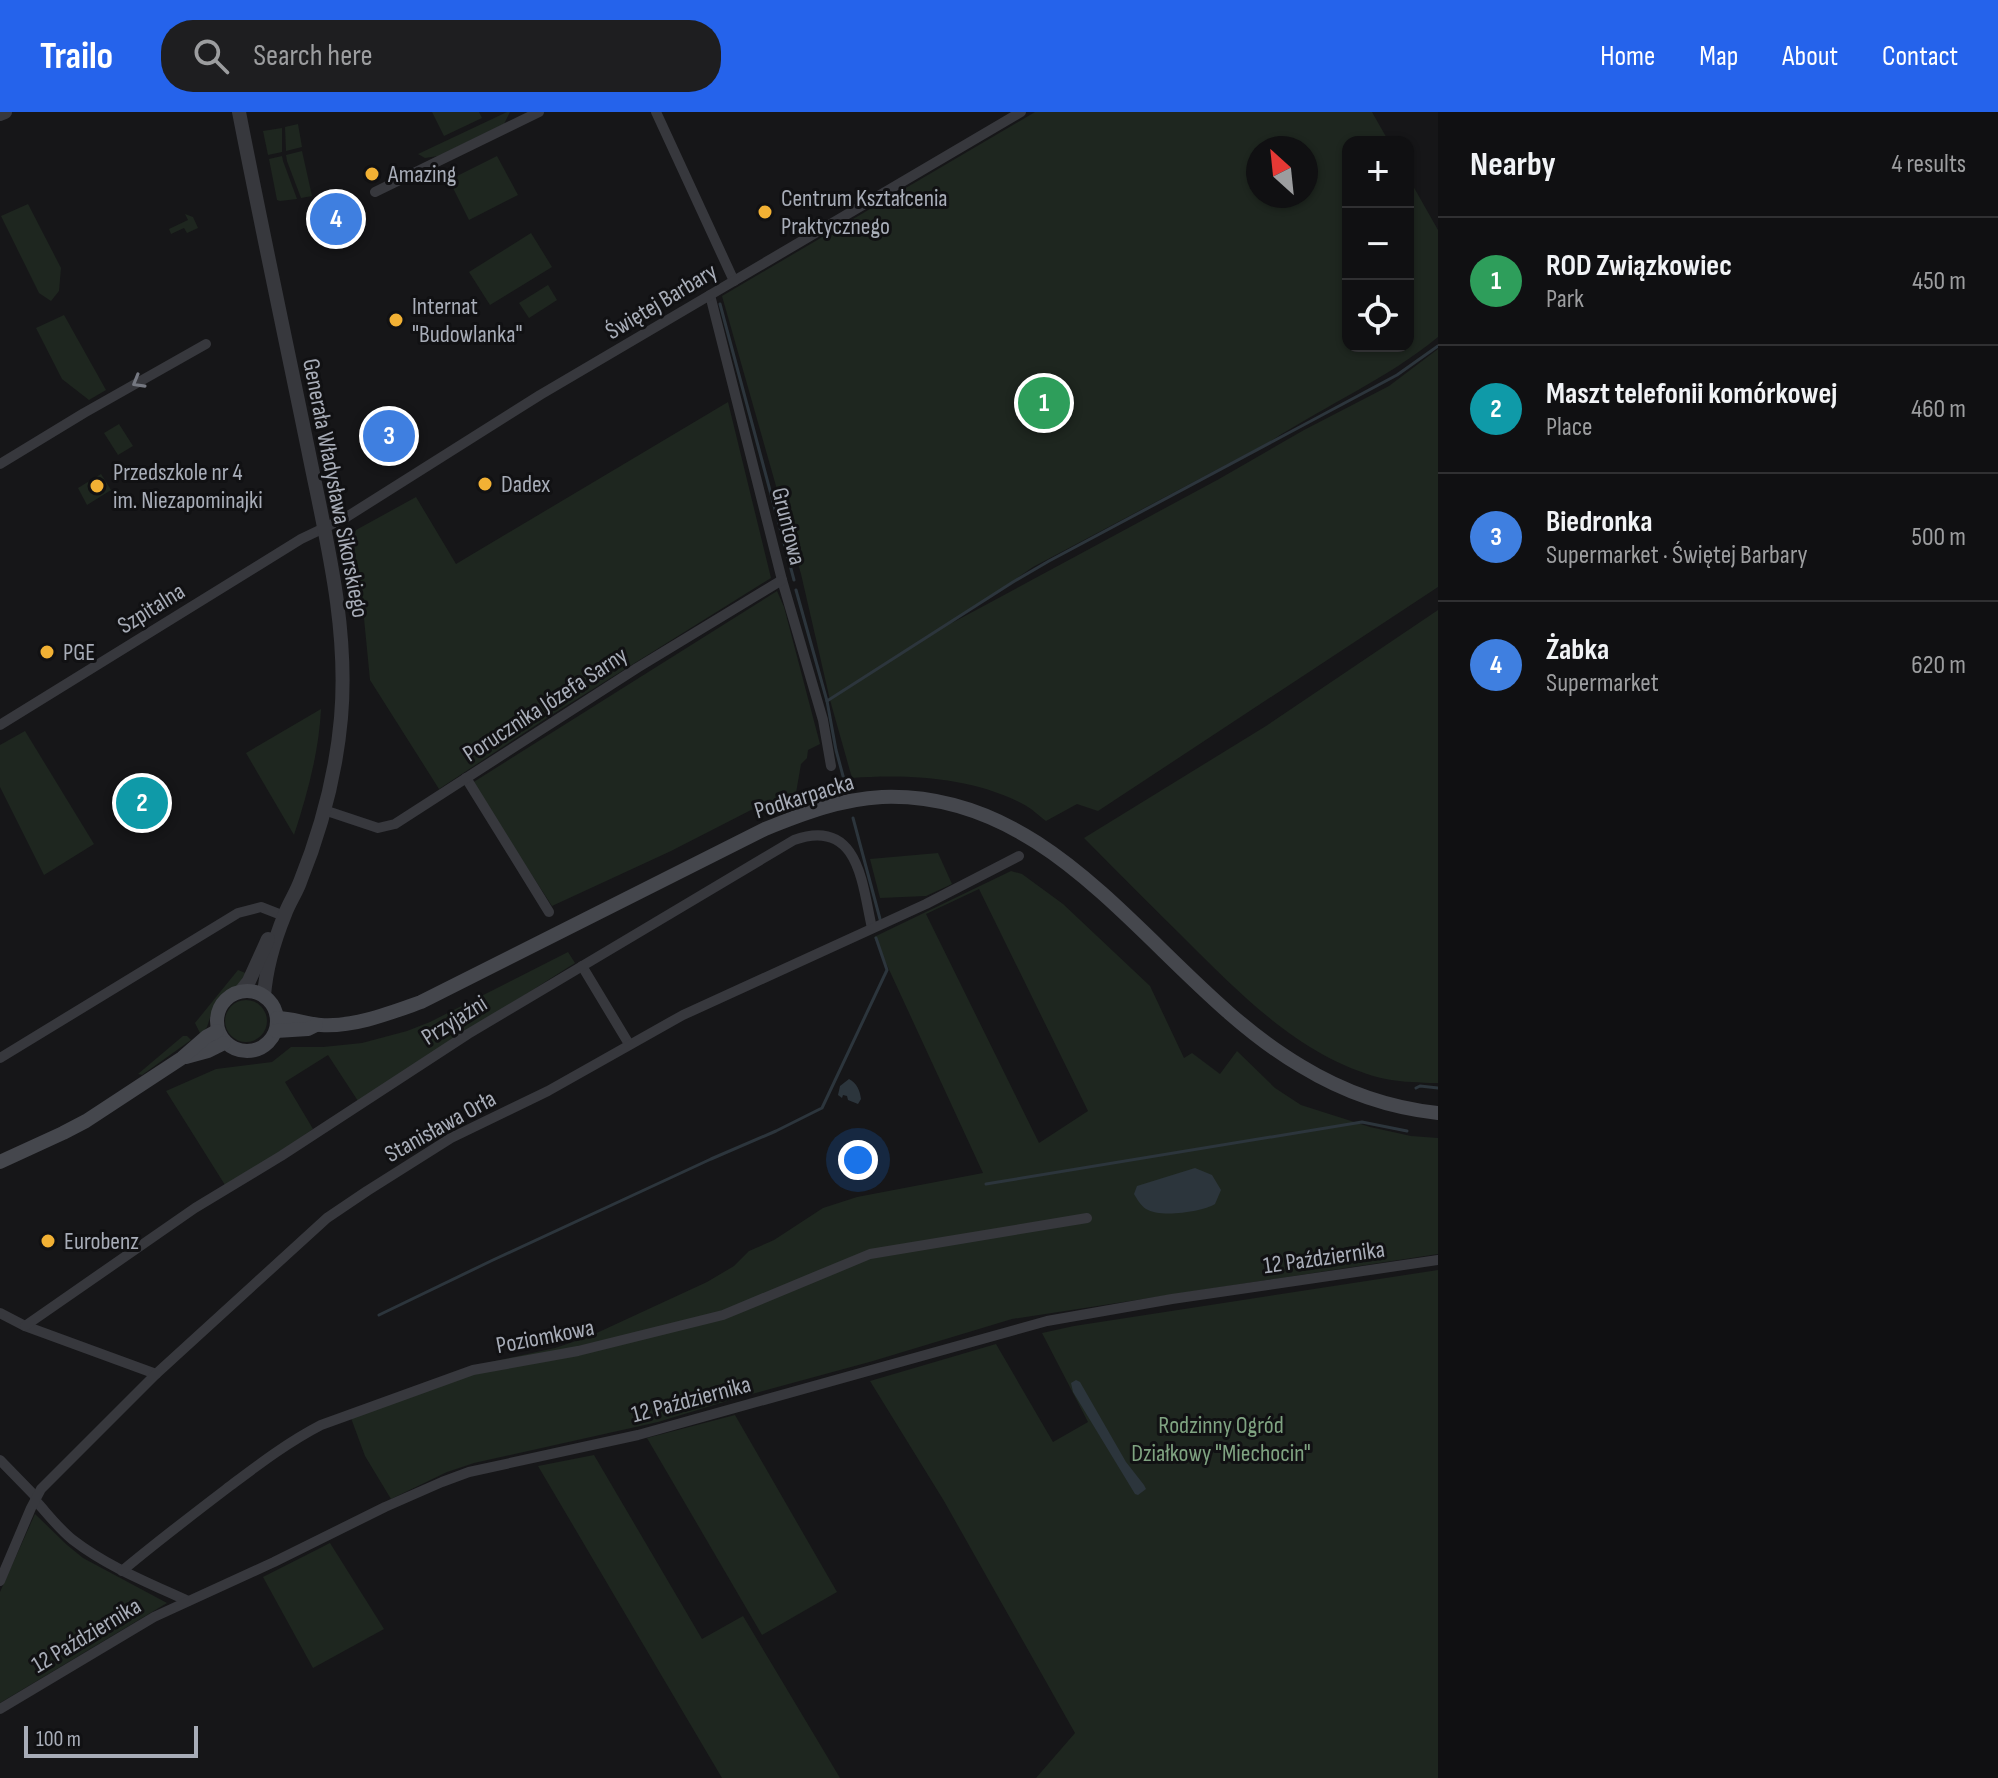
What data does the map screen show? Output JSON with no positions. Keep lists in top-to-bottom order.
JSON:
{
  "streets": {
    "main road": ["Podkarpacka"],
    "street": [
      "Świętej Barbary",
      "Generała Władysława Sikorskiego",
      "Gruntowa",
      "Szpitalna",
      "Porucznika Józefa Sarny",
      "Przyjaźni",
      "Stanisława Orła",
      "12 Października",
      "Poziomkowa"
    ]
  },
  "crossings": [
    ["Świętej Barbary", "Generała Władysława Sikorskiego"],
    ["Świętej Barbary", "Gruntowa"],
    ["Świętej Barbary", "Szpitalna"],
    ["Generała Władysława Sikorskiego", "Szpitalna"],
    ["Generała Władysława Sikorskiego", "Porucznika Józefa Sarny"],
    ["Generała Władysława Sikorskiego", "Podkarpacka"],
    ["Gruntowa", "Porucznika Józefa Sarny"],
    ["Przyjaźni", "Stanisława Orła"]
  ],
  "parks": ["Rodzinny Ogród Działkowy \"Miechocin\""],
  "places": [
    "Amazing",
    "Centrum Kształcenia Praktycznego",
    "Internat \"Budowlanka\"",
    "Dadex",
    "Przedszkole nr 4 im. Niezapominajki",
    "PGE",
    "Eurobenz"
  ],
  "scale_bar": "100 m",
  "north": "top left",
  "page": {
    "header": "Trailo",
    "search": "Search here",
    "nav": [
      "Home",
      "Map",
      "About",
      "Contact"
    ],
    "heading": ["Nearby", "4 results"],
    "map_buttons": ["+", "−"],
    "pins": [
      "4",
      "1",
      "3",
      "2"
    ],
    "list": [
      {
        "mark": "1",
        "name": "ROD Związkowiec",
        "note": "Park",
        "value": "450 m"
      },
      {
        "mark": "2",
        "name": "Maszt telefonii komórkowej",
        "note": "Place",
        "value": "460 m"
      },
      {
        "mark": "3",
        "name": "Biedronka",
        "note": "Supermarket · Świętej Barbary",
        "value": "500 m"
      },
      {
        "mark": "4",
        "name": "Żabka",
        "note": "Supermarket",
        "value": "620 m"
      }
    ],
    "scale": "100 m"
  }
}
